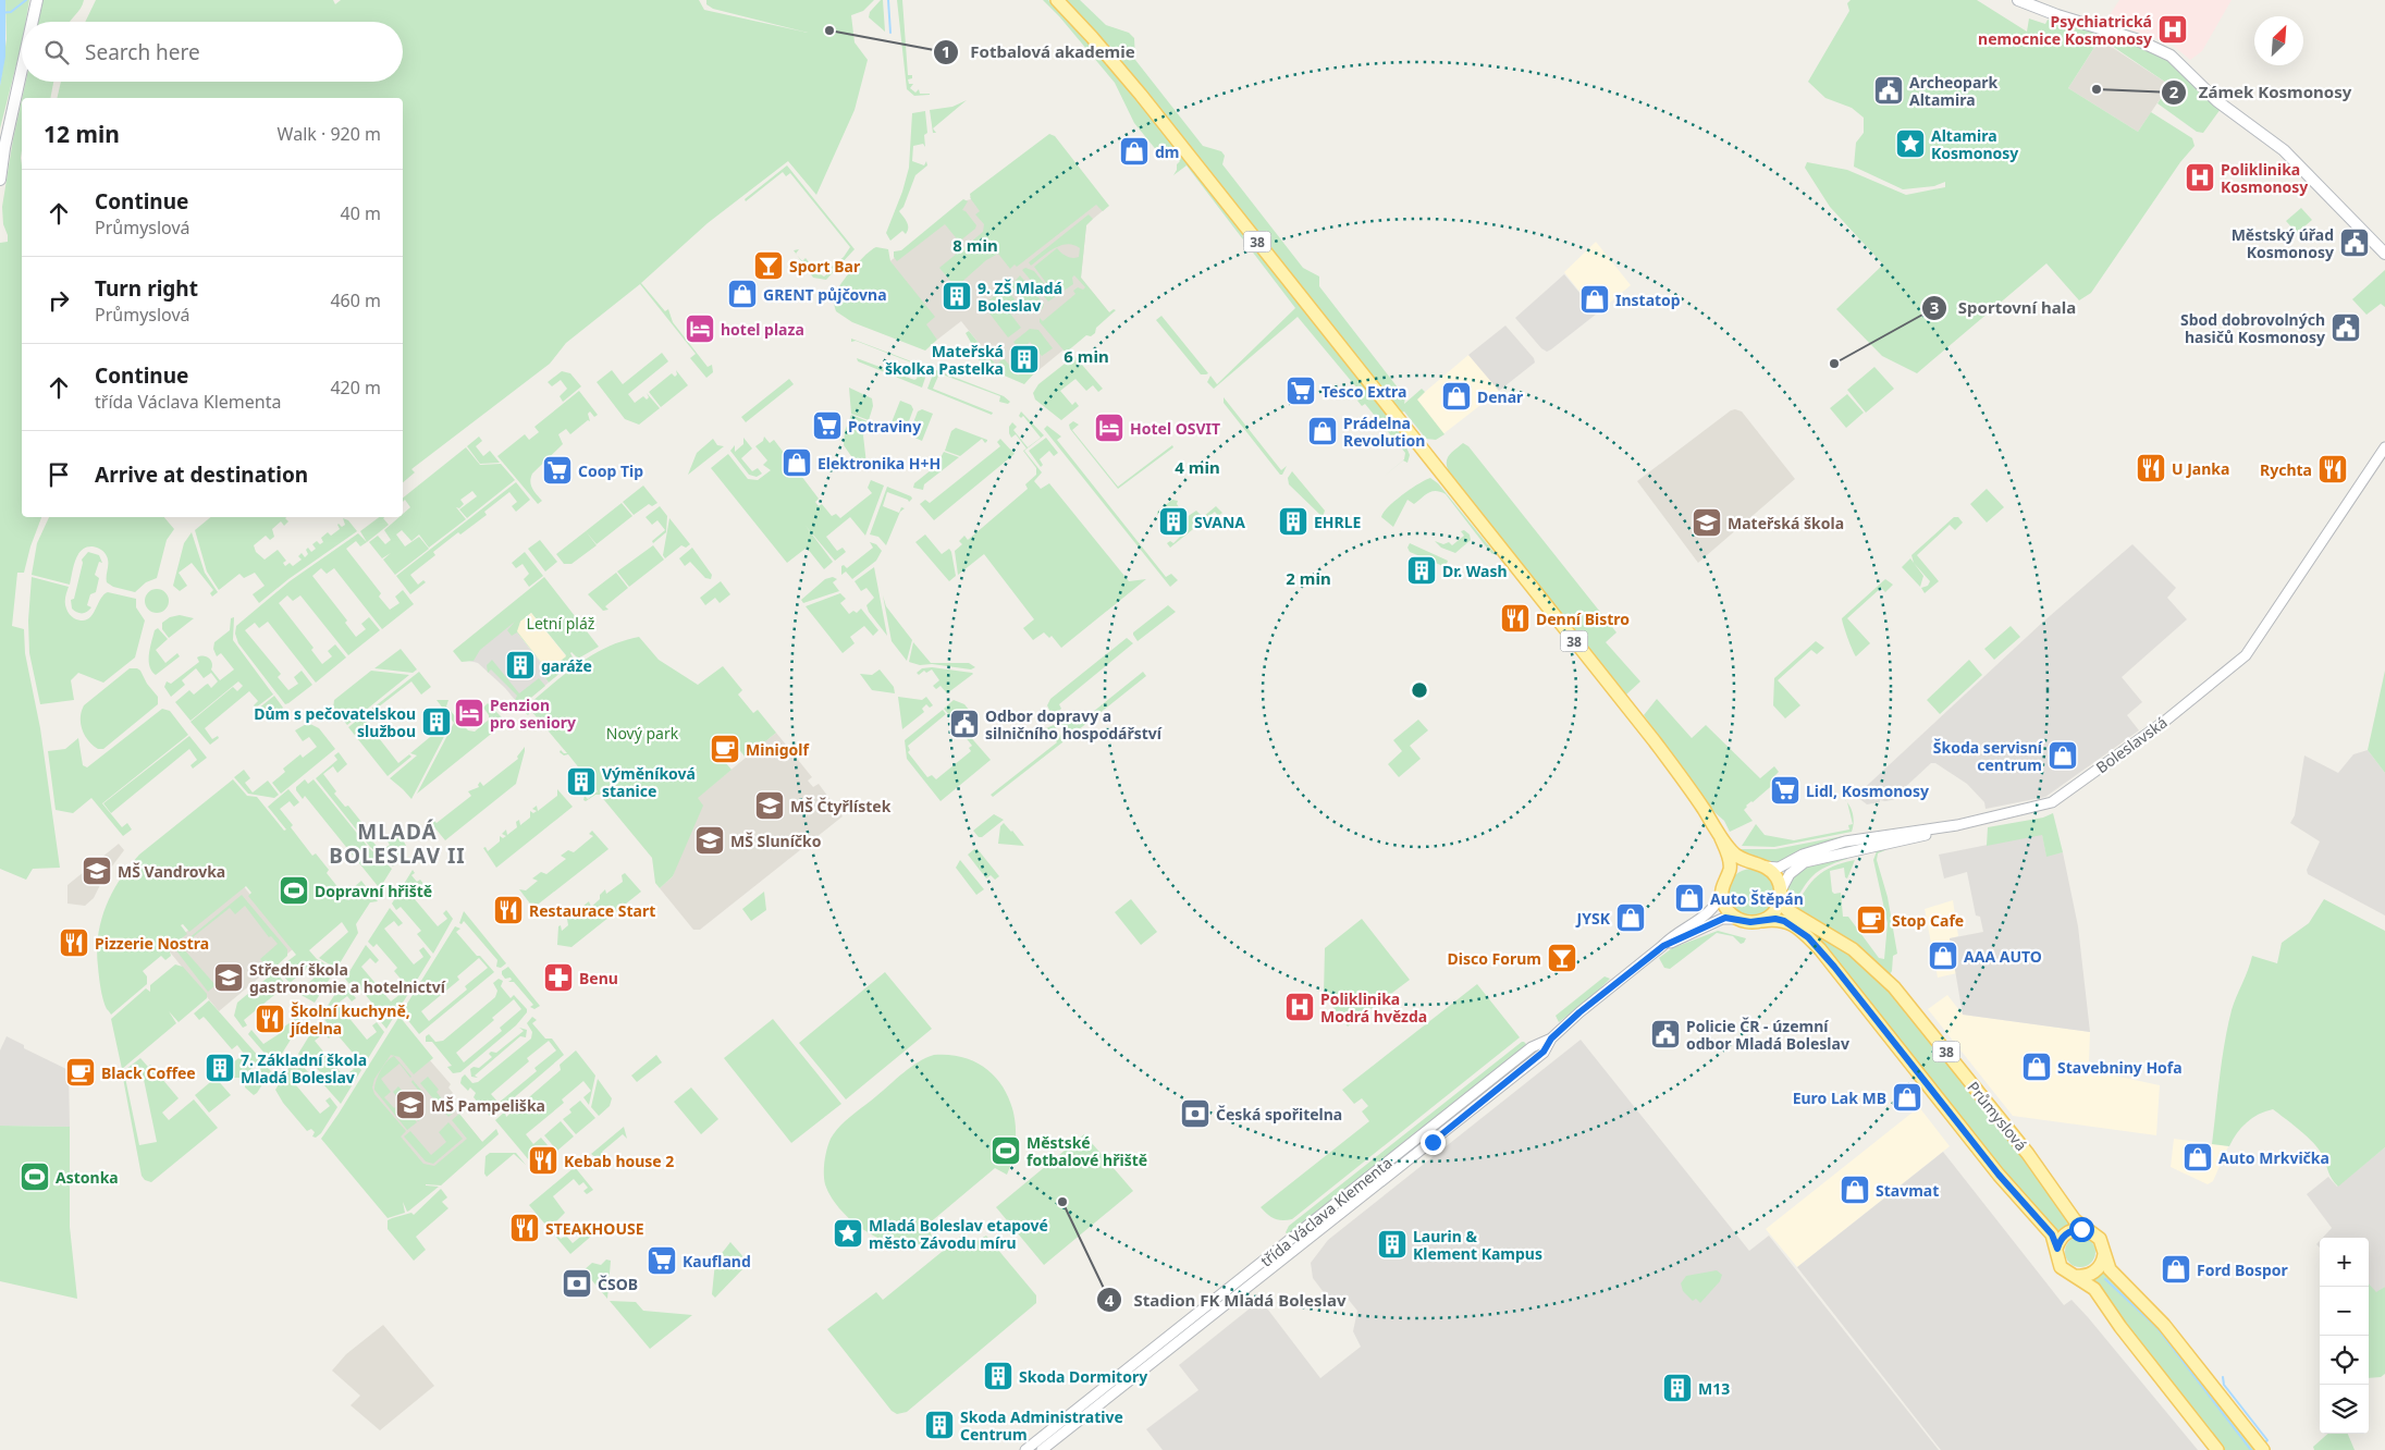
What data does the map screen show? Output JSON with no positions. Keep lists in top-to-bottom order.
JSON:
{
  "streets": {
    "main road": ["38", "Průmyslová"],
    "street": ["Boleslavská", "třída Václava Klementa"]
  },
  "crossings": [
    ["38", "Boleslavská"],
    ["38", "Průmyslová"],
    ["38", "třída Václava Klementa"],
    ["Boleslavská", "Průmyslová"],
    ["Boleslavská", "třída Václava Klementa"],
    ["Průmyslová", "třída Václava Klementa"]
  ],
  "districts": ["MLADÁ BOLESLAV II"],
  "parks": ["Letní pláž", "Nový park"],
  "places": {
    "hospital": ["Psychiatrická nemocnice Kosmonosy", "Poliklinika Kosmonosy", "Poliklinika Modrá hvězda"],
    "other": [
      "Fotbalová akademie",
      "Zámek Kosmonosy",
      "Sportovní hala",
      "Stadion FK Mladá Boleslav"
    ],
    "public building": [
      "Archeopark Altamira",
      "Městský úřad Kosmonosy",
      "Sbod dobrovolných hasičů Kosmonosy",
      "Odbor dopravy a silničního hospodářství",
      "Policie ČR - územní odbor Mladá Boleslav"
    ],
    "place": ["Altamira Kosmonosy", "Mladá Boleslav etapové město Závodu míru"],
    "shop": [
      "dm",
      "GRENT půjčovna",
      "Instatop",
      "Denar",
      "Prádelna Revolution",
      "Elektronika H+H",
      "Škoda servisní centrum",
      "Auto Štěpán",
      "JYSK",
      "AAA AUTO",
      "Stavebniny Hofa",
      "Euro Lak MB",
      "Auto Mrkvička",
      "Stavmat",
      "Ford Bospor"
    ],
    "bar": ["Sport Bar", "Disco Forum"],
    "building": [
      "9. ZŠ Mladá Boleslav",
      "Mateřská školka Pastelka",
      "SVANA",
      "EHRLE",
      "Dr. Wash",
      "garáže",
      "Dům s pečovatelskou službou",
      "Výměníková stanice",
      "7. Základní škola Mladá Boleslav",
      "Laurin & Klement Kampus",
      "Skoda Dormitory",
      "M13",
      "Skoda Administrative Centrum"
    ],
    "hotel": ["hotel plaza", "Hotel OSVIT", "Penzion pro seniory"],
    "supermarket": [
      "Tesco Extra",
      "Potraviny",
      "Coop Tip",
      "Lidl, Kosmonosy",
      "Kaufland"
    ],
    "restaurant": [
      "U Janka",
      "Rychta",
      "Denní Bistro",
      "Restaurace Start",
      "Pizzerie Nostra",
      "Školní kuchyně, jídelna",
      "Kebab house 2",
      "STEAKHOUSE"
    ],
    "school or university": [
      "Mateřská škola",
      "MŠ Čtyřlístek",
      "MŠ Sluníčko",
      "MŠ Vandrovka",
      "Střední škola gastronomie a hotelnictví",
      "MŠ Pampeliška"
    ],
    "cafe": ["Minigolf", "Stop Cafe", "Black Coffee"],
    "sports": ["Dopravní hřiště", "Městské fotbalové hřiště", "Astonka"],
    "pharmacy": ["Benu"],
    "bank": ["Česká spořitelna", "ČSOB"]
  },
  "north": "top right",
  "page": {
    "search": "Search here",
    "heading": ["12 min", "Walk · 920 m"],
    "list": [
      ["Continue", "Průmyslová", "40 m"],
      ["Turn right", "Průmyslová", "460 m"],
      ["Continue", "třída Václava Klementa", "420 m"],
      "Arrive at destination"
    ],
    "map_buttons": ["+", "−"]
  },
  "rings": [
    "8 min",
    "6 min",
    "4 min",
    "2 min"
  ]
}
